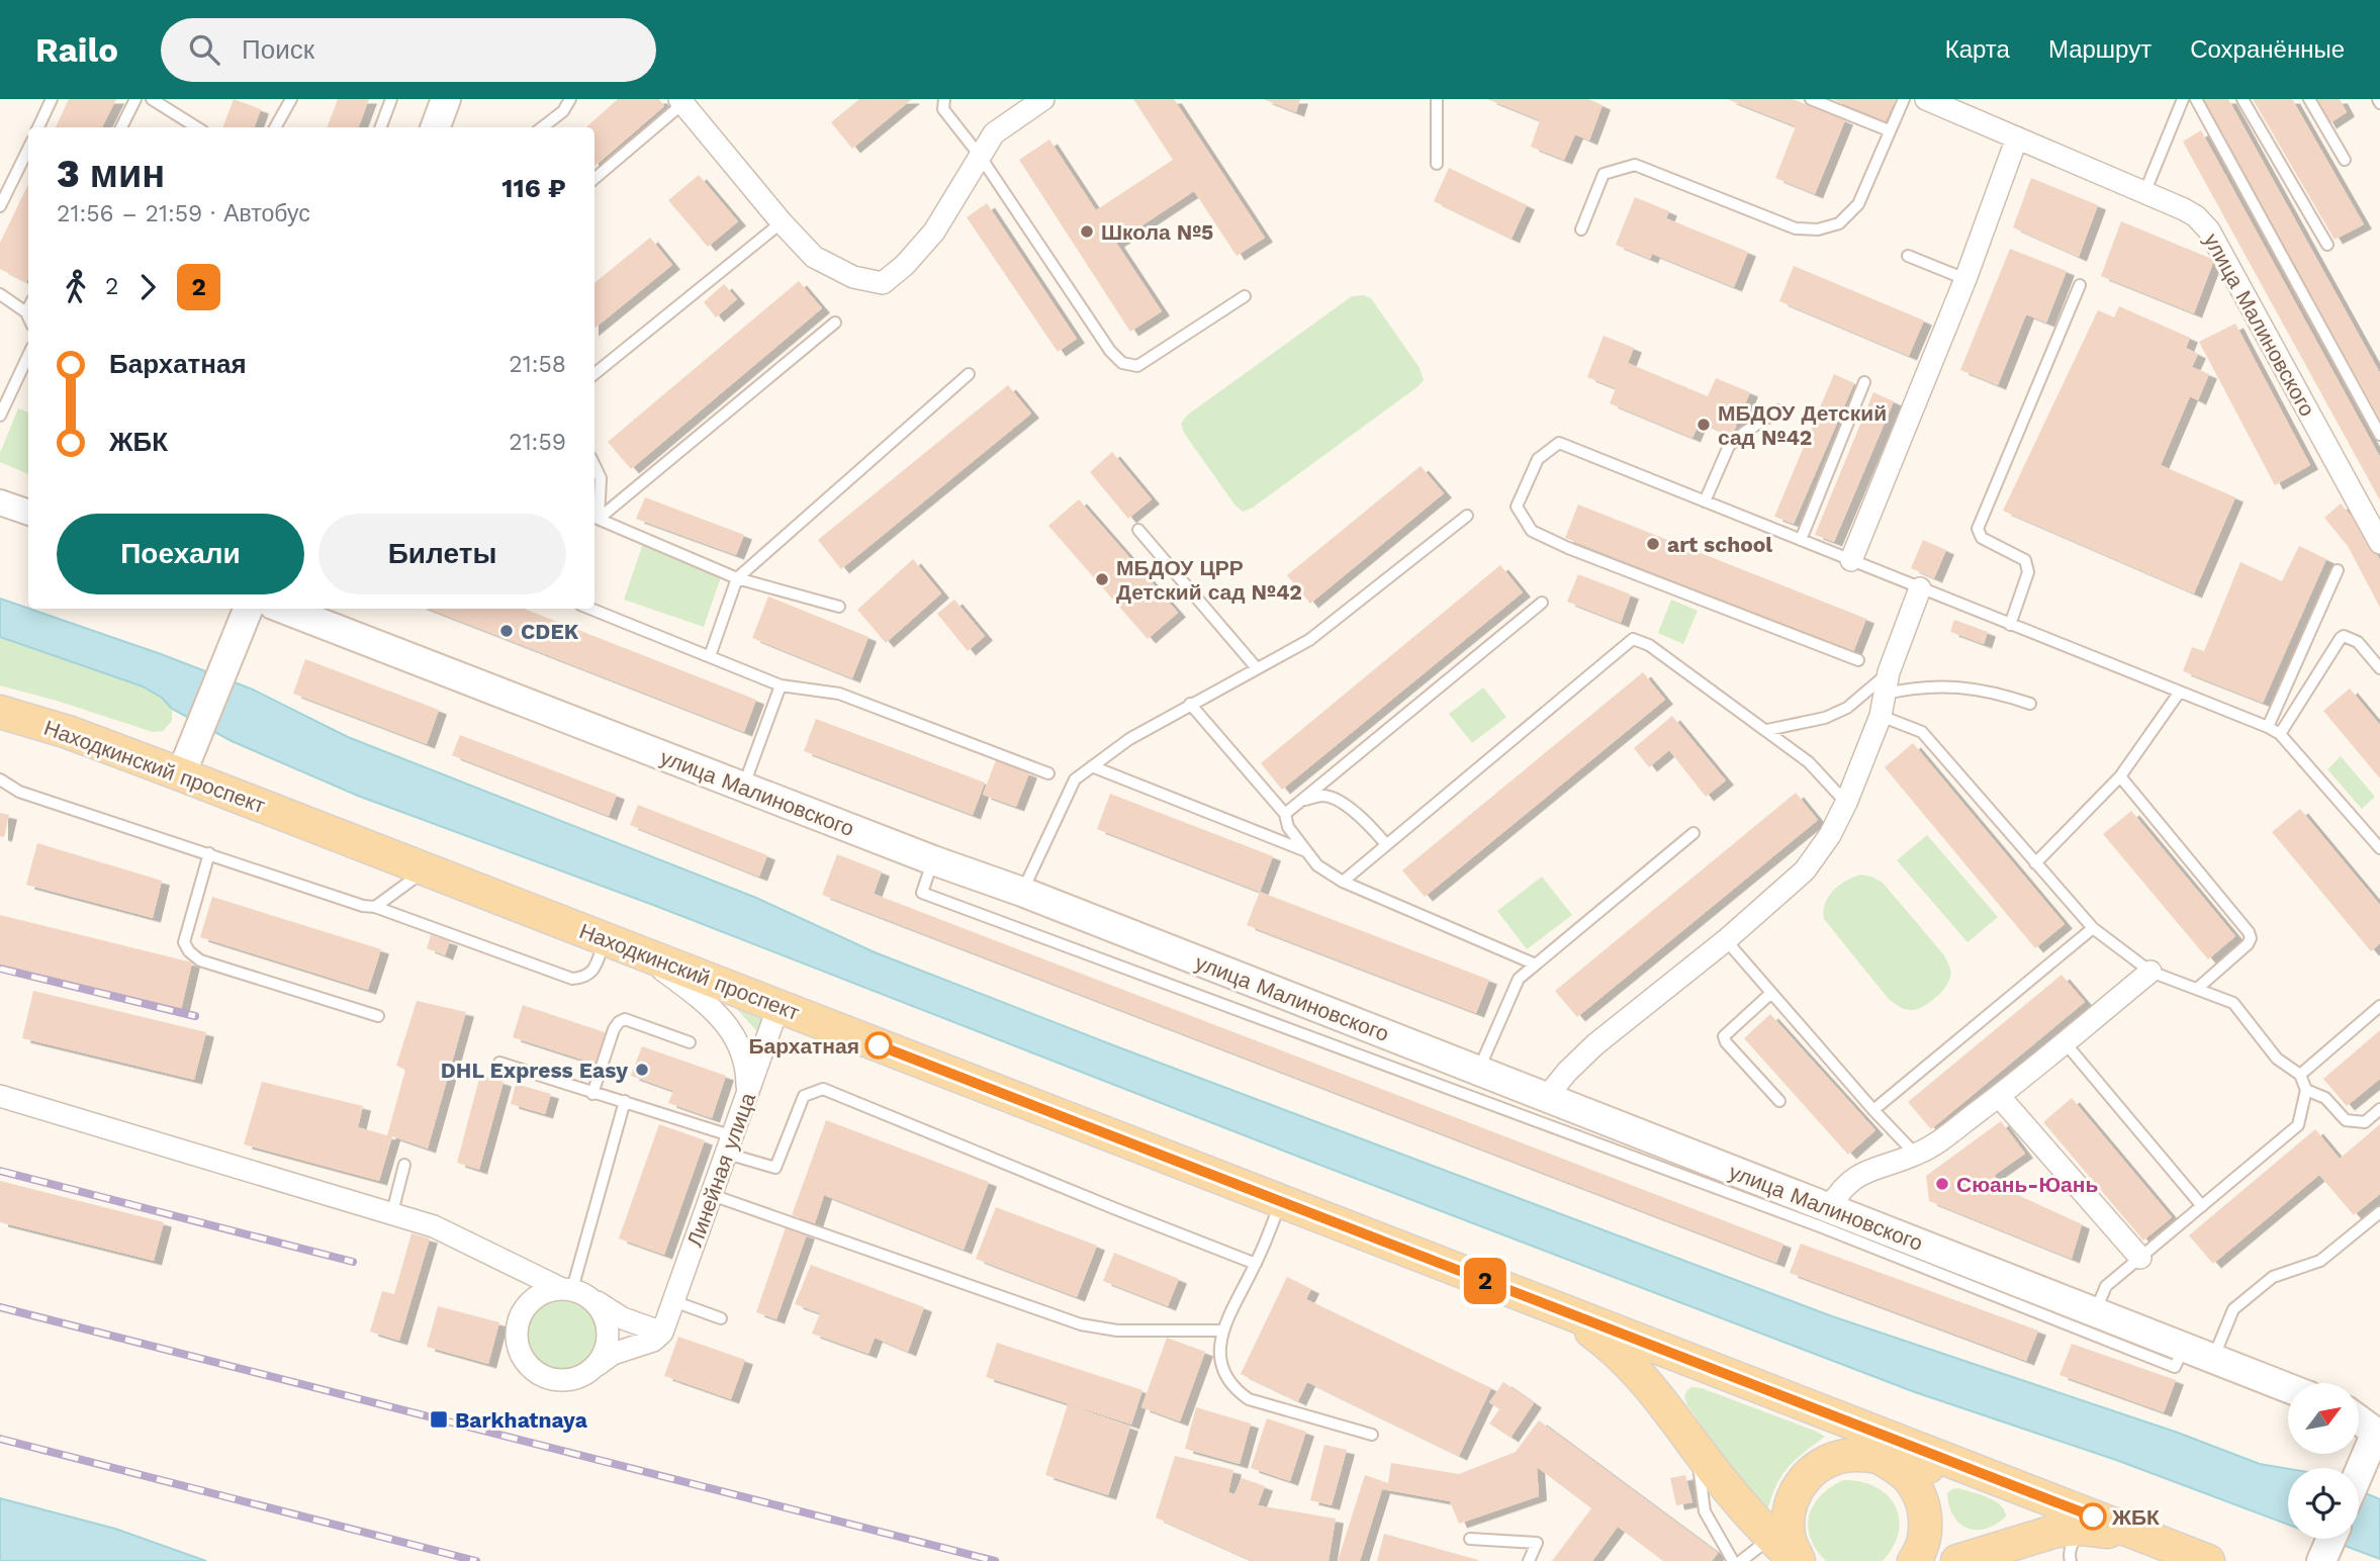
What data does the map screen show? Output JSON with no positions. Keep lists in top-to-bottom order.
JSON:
{
  "streets": {
    "main road": ["улица Малиновского", "Находкинский проспект"],
    "street": ["Линейная улица"]
  },
  "crossings": [
    ["Находкинский проспект", "Линейная улица"]
  ],
  "places": {
    "other": [
      "Школа №5",
      "МБДОУ Детский сад №42",
      "art school",
      "МБДОУ ЦРР Детский сад №42",
      "CDEK",
      "Бархатная",
      "DHL Express Easy",
      "Сюань-Юань",
      "ЖБК"
    ],
    "transit": ["Barkhatnaya"]
  },
  "lines": ["bus line 2"],
  "north": "top right",
  "page": {
    "header": "Railo",
    "search": "Поиск",
    "nav": ["Карта", "Маршрут", "Сохранённые"],
    "on_map": "2",
    "heading": ["3 мин", "21:56 – 21:59 · Автобус", "116 ₽"],
    "legs": ["2", "2"],
    "list": [
      {
        "name": "Бархатная",
        "value": "21:58"
      },
      {
        "name": "ЖБК",
        "value": "21:59"
      }
    ],
    "buttons": ["Поехали", "Билеты"]
  }
}
